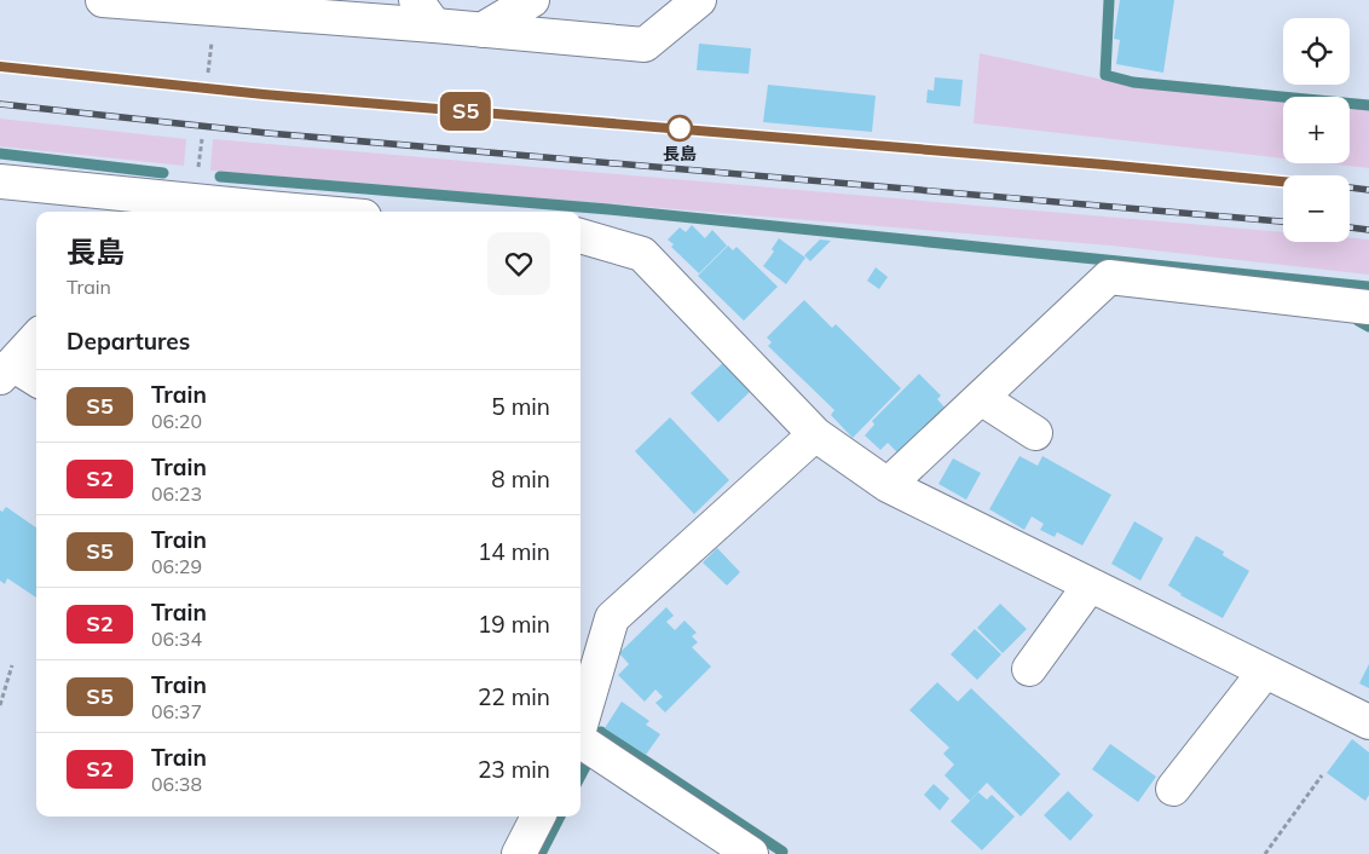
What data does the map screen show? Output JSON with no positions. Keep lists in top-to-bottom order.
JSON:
{
  "places": ["長島"],
  "page": {
    "on_map": "S5",
    "map_buttons": ["+", "−"],
    "heading": [
      ["長島", "Train"],
      "Departures"
    ],
    "list": [
      {
        "mark": "S5",
        "name": "Train",
        "note": "06:20",
        "value": "5 min"
      },
      {
        "mark": "S2",
        "name": "Train",
        "note": "06:23",
        "value": "8 min"
      },
      {
        "mark": "S5",
        "name": "Train",
        "note": "06:29",
        "value": "14 min"
      },
      {
        "mark": "S2",
        "name": "Train",
        "note": "06:34",
        "value": "19 min"
      },
      {
        "mark": "S5",
        "name": "Train",
        "note": "06:37",
        "value": "22 min"
      },
      {
        "mark": "S2",
        "name": "Train",
        "note": "06:38",
        "value": "23 min"
      }
    ]
  }
}
